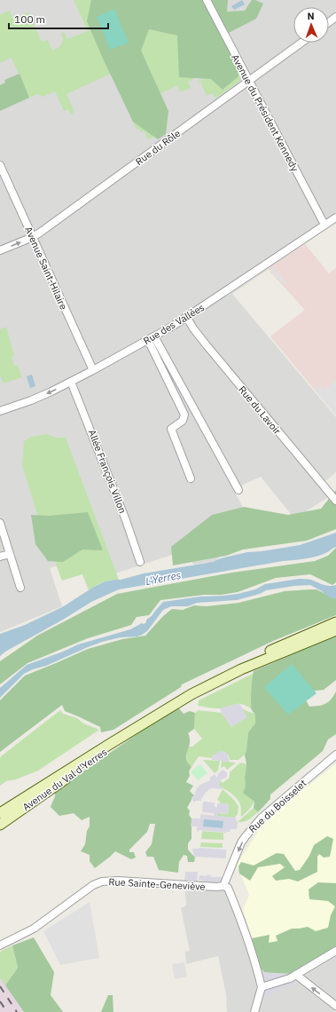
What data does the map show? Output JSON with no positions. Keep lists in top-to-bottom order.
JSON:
{
  "streets": {
    "main road": ["Avenue du Val d'Yerres"],
    "street": [
      "Avenue du Président Kennedy",
      "Rue du Rôle",
      "Avenue Saint-Hilaire",
      "Rue des Vallées",
      "Rue du Lavoir",
      "Allée François Villon",
      "Rue du Boisselet",
      "Rue Sainte-Geneviève"
    ]
  },
  "crossings": [
    ["Avenue du Président Kennedy", "Rue du Rôle"],
    ["Avenue du Président Kennedy", "Rue des Vallées"],
    ["Rue du Rôle", "Avenue Saint-Hilaire"],
    ["Avenue Saint-Hilaire", "Rue des Vallées"],
    ["Rue des Vallées", "Rue du Lavoir"],
    ["Rue des Vallées", "Allée François Villon"],
    ["Rue du Boisselet", "Rue Sainte-Geneviève"]
  ],
  "one_way": ["Rue du Boisselet"],
  "water": ["L'Yerres"],
  "scale_bar": "100 m",
  "north": "top"
}
